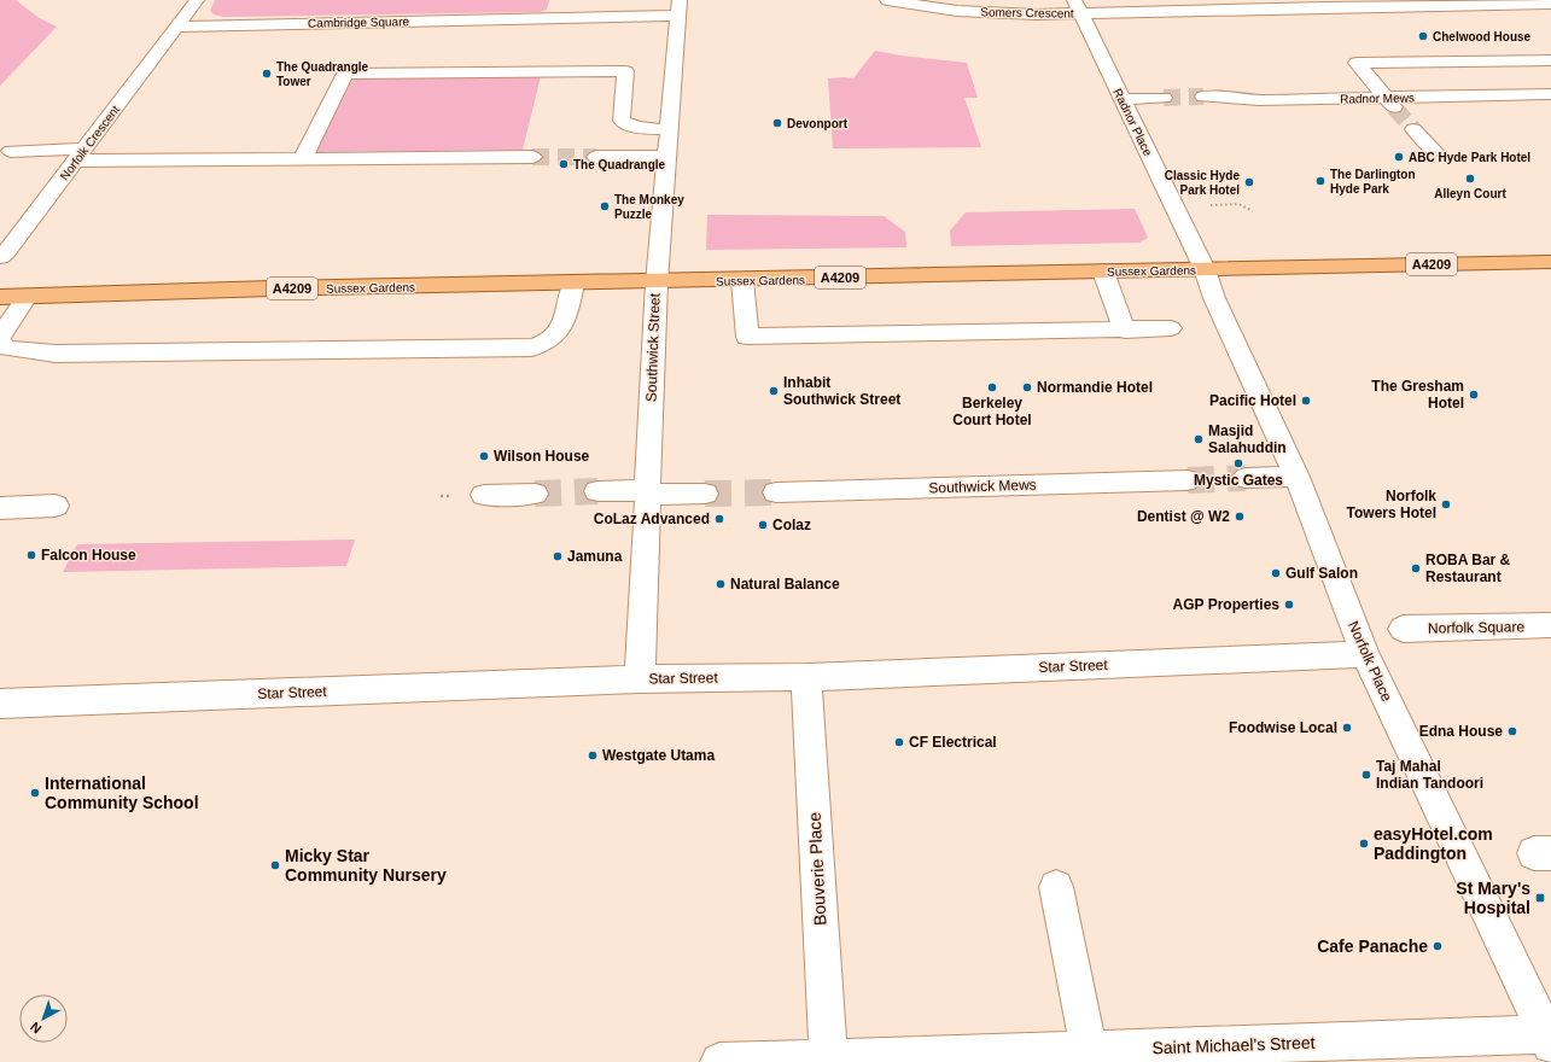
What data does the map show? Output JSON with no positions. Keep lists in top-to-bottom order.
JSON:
{
  "streets": {
    "main road": ["A4209", "Sussex Gardens"],
    "street": [
      "Somers Crescent",
      "Cambridge Square",
      "Radnor Mews",
      "Radnor Place",
      "Norfolk Crescent",
      "Southwick Street",
      "Southwick Mews",
      "Norfolk Square",
      "Norfolk Place",
      "Star Street",
      "Bouverie Place",
      "Saint Michael's Street"
    ]
  },
  "crossings": [
    ["Somers Crescent", "Radnor Place"],
    ["Cambridge Square", "Norfolk Crescent"],
    ["Cambridge Square", "Southwick Street"],
    ["Radnor Place", "Sussex Gardens"],
    ["Radnor Place", "Norfolk Place"],
    ["Sussex Gardens", "Southwick Street"],
    ["Sussex Gardens", "Norfolk Place"],
    ["Southwick Street", "Star Street"],
    ["Norfolk Place", "Star Street"],
    ["Norfolk Place", "Saint Michael's Street"],
    ["Star Street", "Bouverie Place"],
    ["Bouverie Place", "Saint Michael's Street"]
  ],
  "places": {
    "other": [
      "Chelwood House",
      "The Quadrangle Tower",
      "Devonport",
      "ABC Hyde Park Hotel",
      "The Quadrangle",
      "Alleyn Court",
      "The Darlington Hyde Park",
      "Classic Hyde Park Hotel",
      "The Monkey Puzzle",
      "Berkeley Court Hotel",
      "Normandie Hotel",
      "Inhabit Southwick Street",
      "The Gresham Hotel",
      "Pacific Hotel",
      "Masjid Salahuddin",
      "Wilson House",
      "Mystic Gates",
      "Norfolk Towers Hotel",
      "Dentist @ W2",
      "CoLaz Advanced",
      "Colaz",
      "Falcon House",
      "Jamuna",
      "ROBA Bar & Restaurant",
      "Gulf Salon",
      "Natural Balance",
      "AGP Properties",
      "Foodwise Local",
      "Edna House",
      "CF Electrical",
      "Westgate Utama",
      "Taj Mahal Indian Tandoori",
      "International Community School",
      "easyHotel.com Paddington",
      "Micky Star Community Nursery",
      "Cafe Panache"
    ],
    "transit": ["St Mary's Hospital"]
  },
  "north": "bottom left"
}
